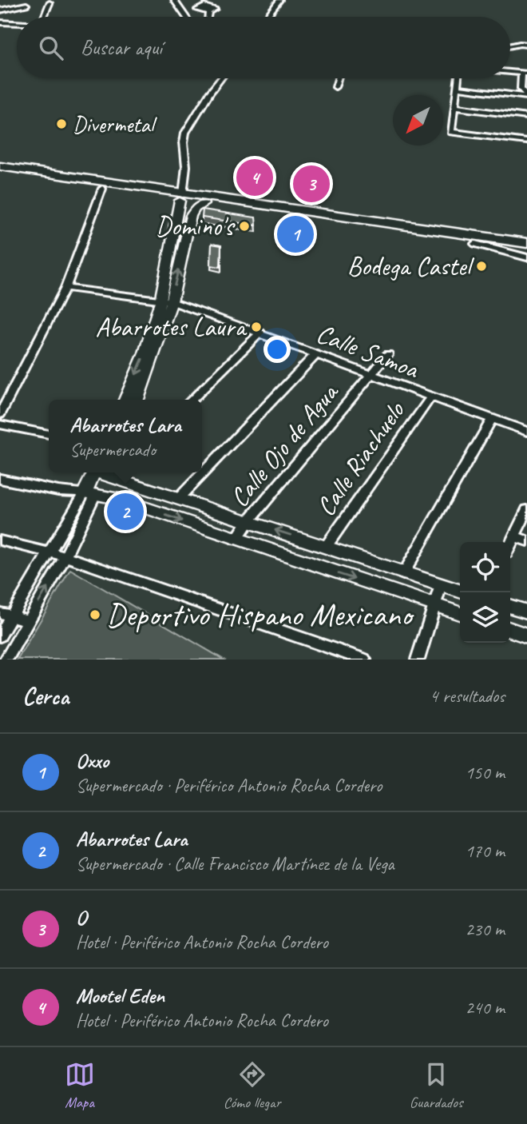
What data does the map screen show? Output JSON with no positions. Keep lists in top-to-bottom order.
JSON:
{
  "streets": {
    "street": ["Calle Samoa", "Calle Ojo de Agua", "Calle Riachuelo"]
  },
  "crossings": [
    ["Calle Samoa", "Calle Ojo de Agua"],
    ["Calle Samoa", "Calle Riachuelo"]
  ],
  "places": [
    "Divermetal",
    "Domino's",
    "Bodega Castel",
    "Abarrotes Laura",
    "Deportivo Hispano Mexicano"
  ],
  "north": "bottom left",
  "page": {
    "search": "Buscar aquí",
    "pins": [
      "4",
      "3",
      "1",
      "2"
    ],
    "popup": ["Abarrotes Lara", "Supermercado"],
    "heading": ["Cerca", "4 resultados"],
    "list": [
      {
        "mark": "1",
        "name": "Oxxo",
        "note": "Supermercado · Periférico Antonio Rocha Cordero",
        "value": "150 m"
      },
      {
        "mark": "2",
        "name": "Abarrotes Lara",
        "note": "Supermercado · Calle Francisco Martínez de la Vega",
        "value": "170 m"
      },
      {
        "mark": "3",
        "name": "O",
        "note": "Hotel · Periférico Antonio Rocha Cordero",
        "value": "230 m"
      },
      {
        "mark": "4",
        "name": "Mootel Eden",
        "note": "Hotel · Periférico Antonio Rocha Cordero",
        "value": "240 m"
      }
    ],
    "nav": ["Mapa", "Cómo llegar", "Guardados"]
  }
}
